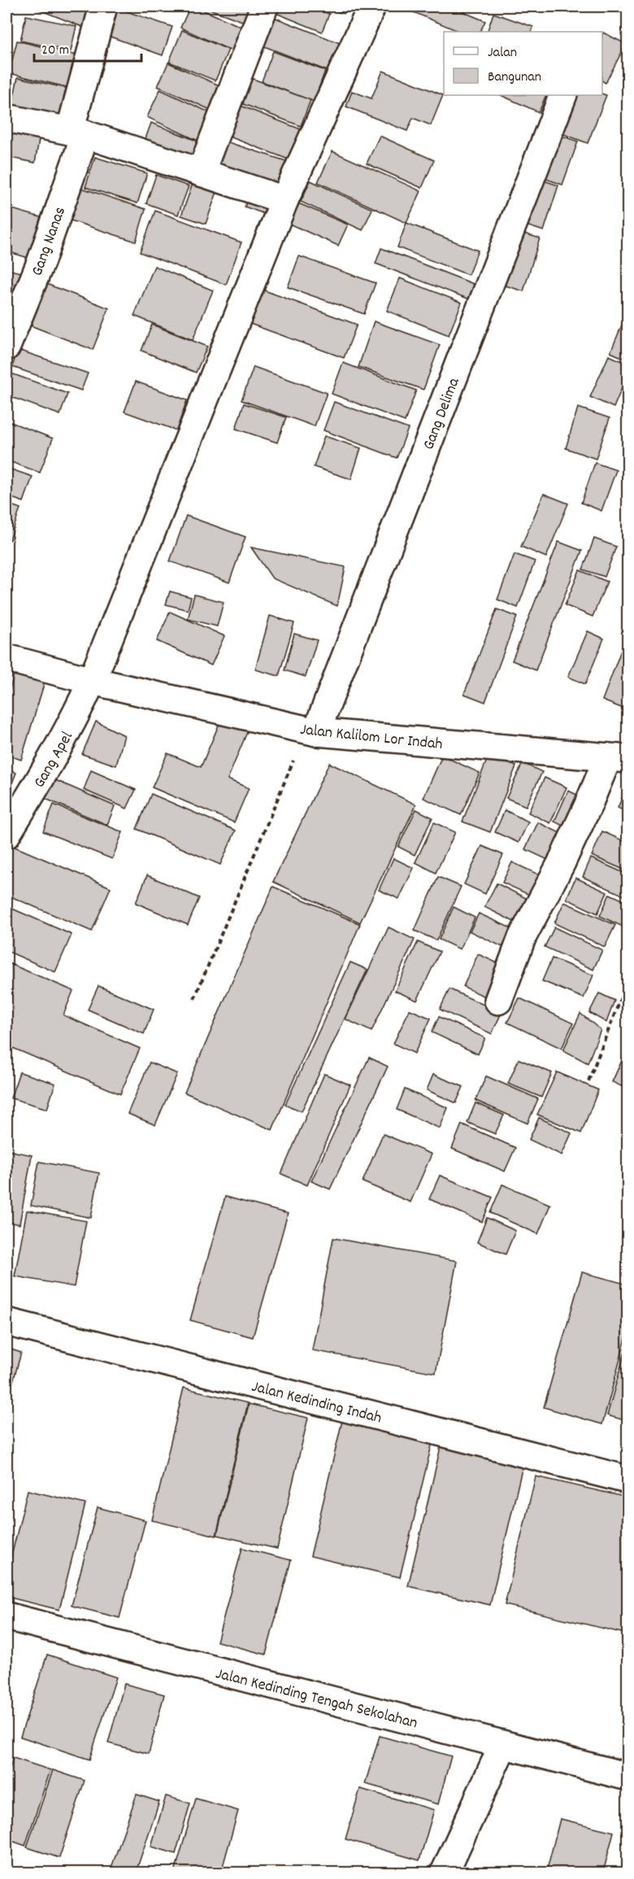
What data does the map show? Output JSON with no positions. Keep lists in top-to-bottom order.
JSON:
{
  "streets": {
    "street": [
      "Gang Nanas",
      "Gang Delima",
      "Jalan Kalilom Lor Indah",
      "Gang Apel",
      "Jalan Kedinding Indah",
      "Jalan Kedinding Tengah Sekolahan"
    ]
  },
  "crossings": [
    ["Gang Delima", "Jalan Kalilom Lor Indah"],
    ["Jalan Kalilom Lor Indah", "Gang Apel"]
  ],
  "legend": ["Jalan", "Bangunan"],
  "scale_bar": "20 m"
}
